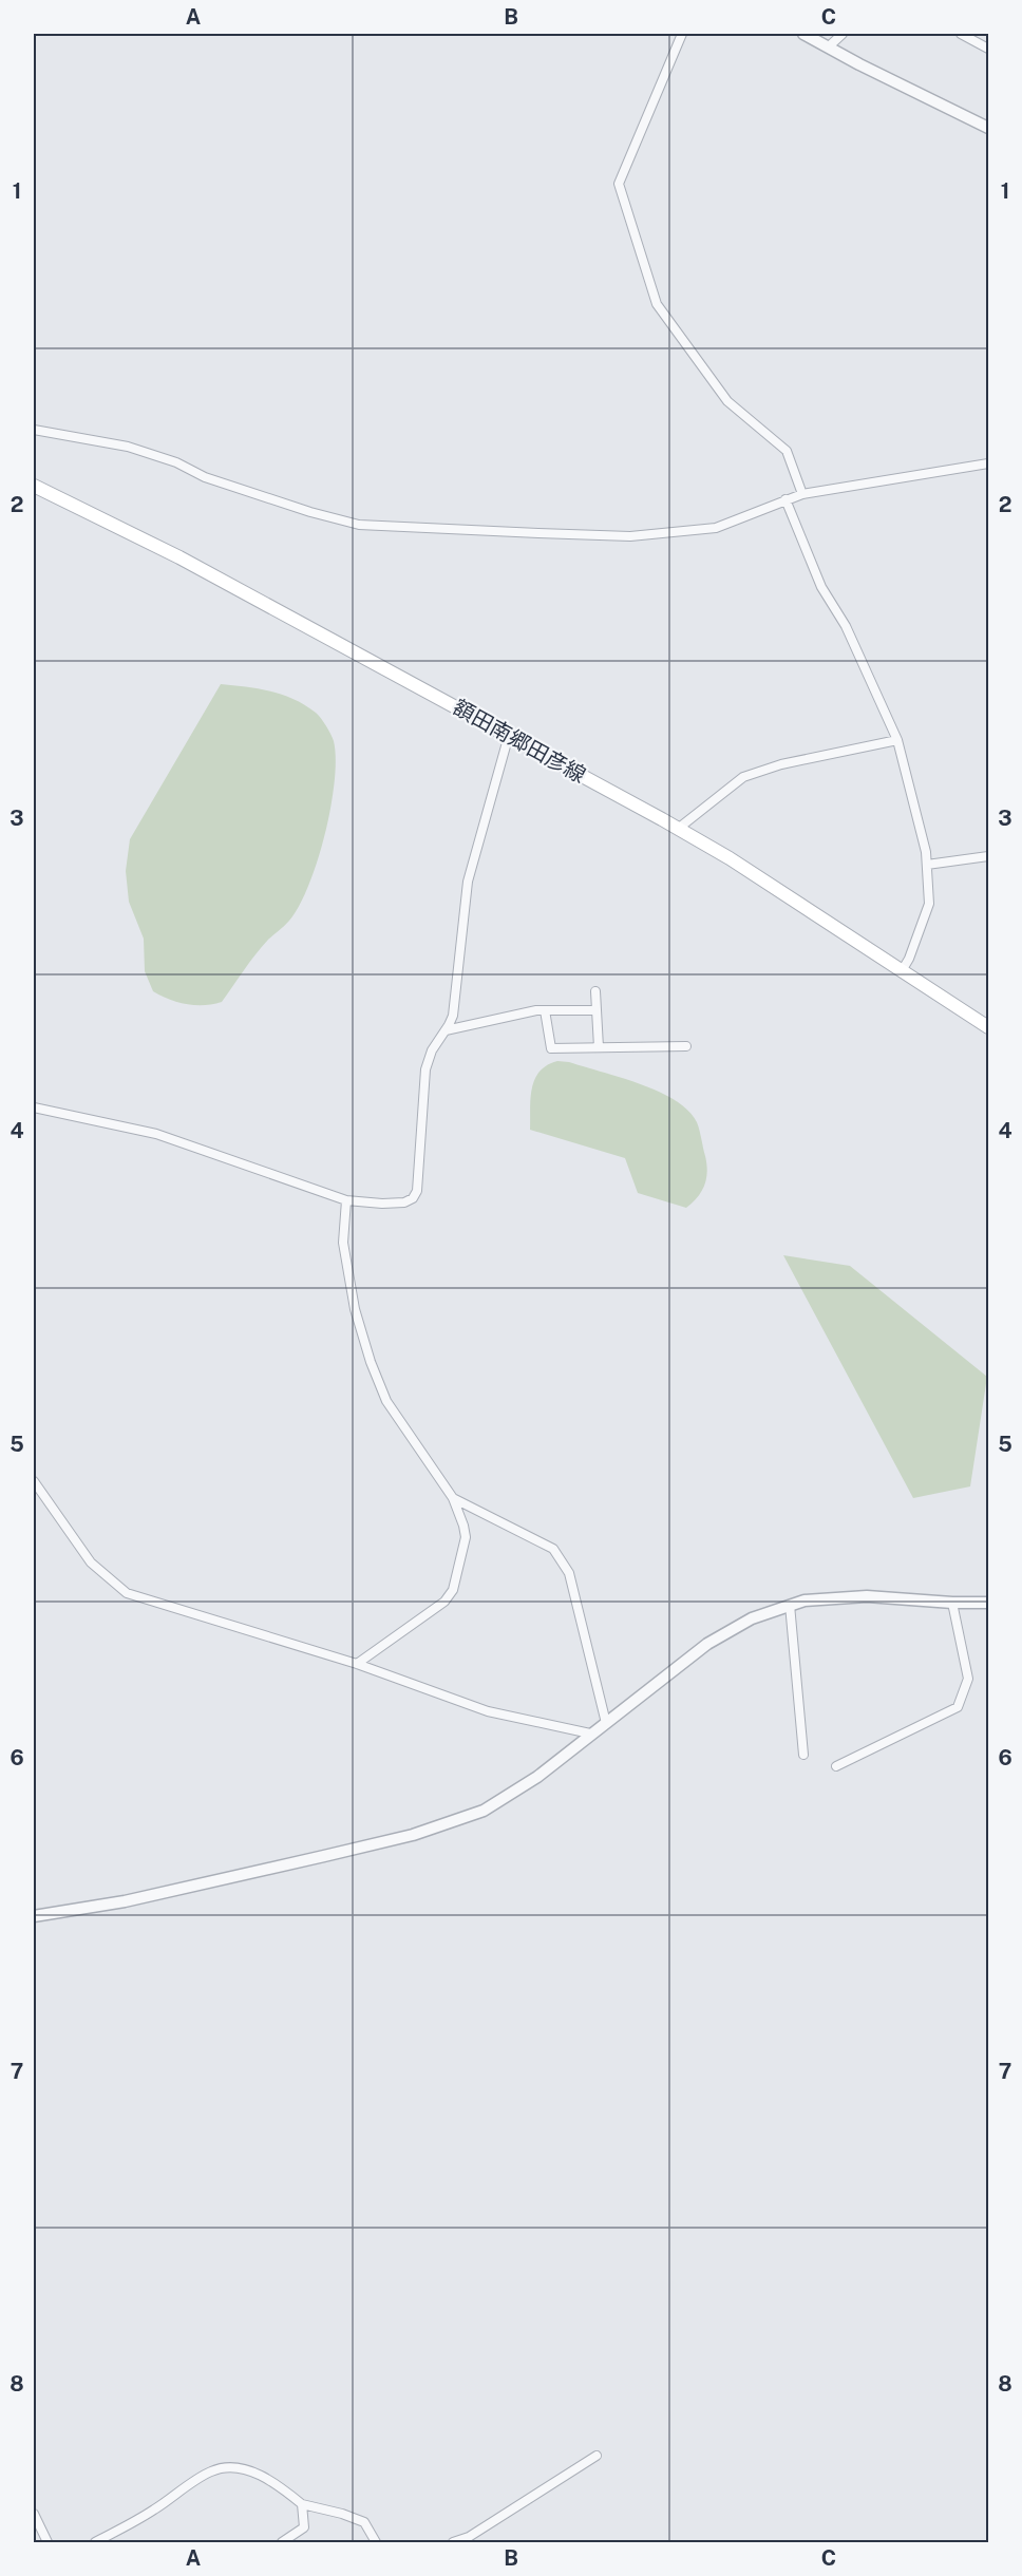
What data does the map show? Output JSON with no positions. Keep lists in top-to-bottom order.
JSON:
{
  "streets": {
    "main road": ["額田南郷田彦線"]
  },
  "grid": {
    "columns": ["A", "B", "C"],
    "rows": [
      "1",
      "2",
      "3",
      "4",
      "5",
      "6",
      "7",
      "8"
    ]
  }
}
